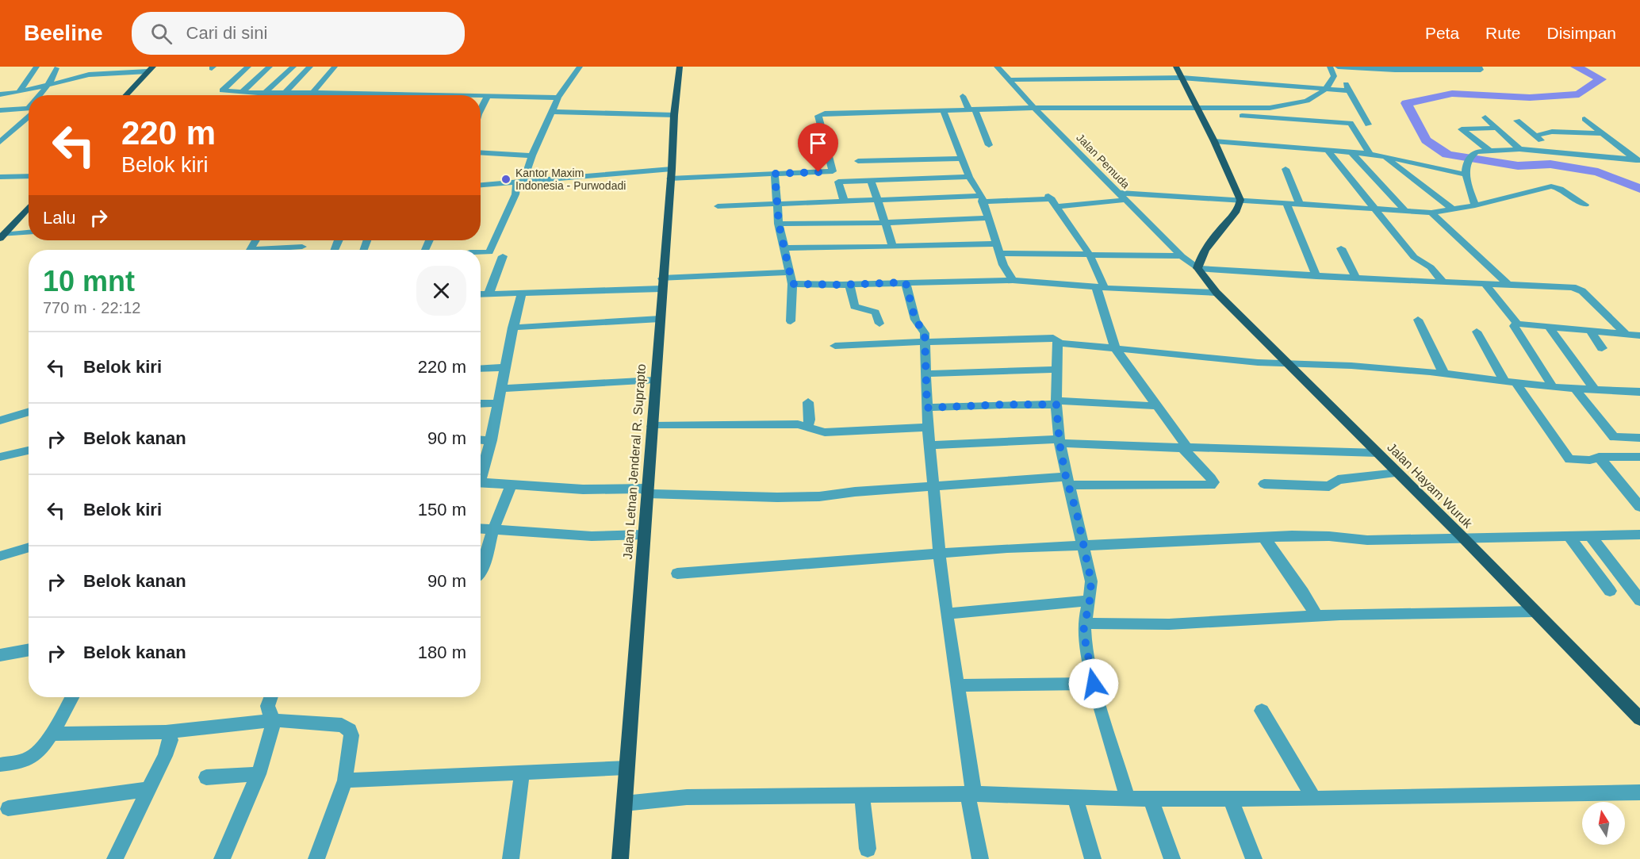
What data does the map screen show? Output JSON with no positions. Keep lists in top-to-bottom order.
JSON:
{
  "streets": {
    "main road": ["Jalan Letnan Jenderal R. Suprapto", "Jalan Hayam Wuruk"],
    "street": ["Jalan Pemuda"]
  },
  "crossings": [
    ["Jalan Pemuda", "Jalan Hayam Wuruk"]
  ],
  "places": ["Kantor Maxim Indonesia - Purwodadi"],
  "north": "top",
  "page": {
    "header": "Beeline",
    "search": "Cari di sini",
    "nav": ["Peta", "Rute", "Disimpan"],
    "turn": ["220 m", "Belok kiri"],
    "then": "Lalu",
    "heading": ["10 mnt", "770 m · 22:12"],
    "list": [
      {
        "name": "Belok kiri",
        "value": "220 m"
      },
      {
        "name": "Belok kanan",
        "value": "90 m"
      },
      {
        "name": "Belok kiri",
        "value": "150 m"
      },
      {
        "name": "Belok kanan",
        "value": "90 m"
      },
      {
        "name": "Belok kanan",
        "value": "180 m"
      }
    ]
  }
}
